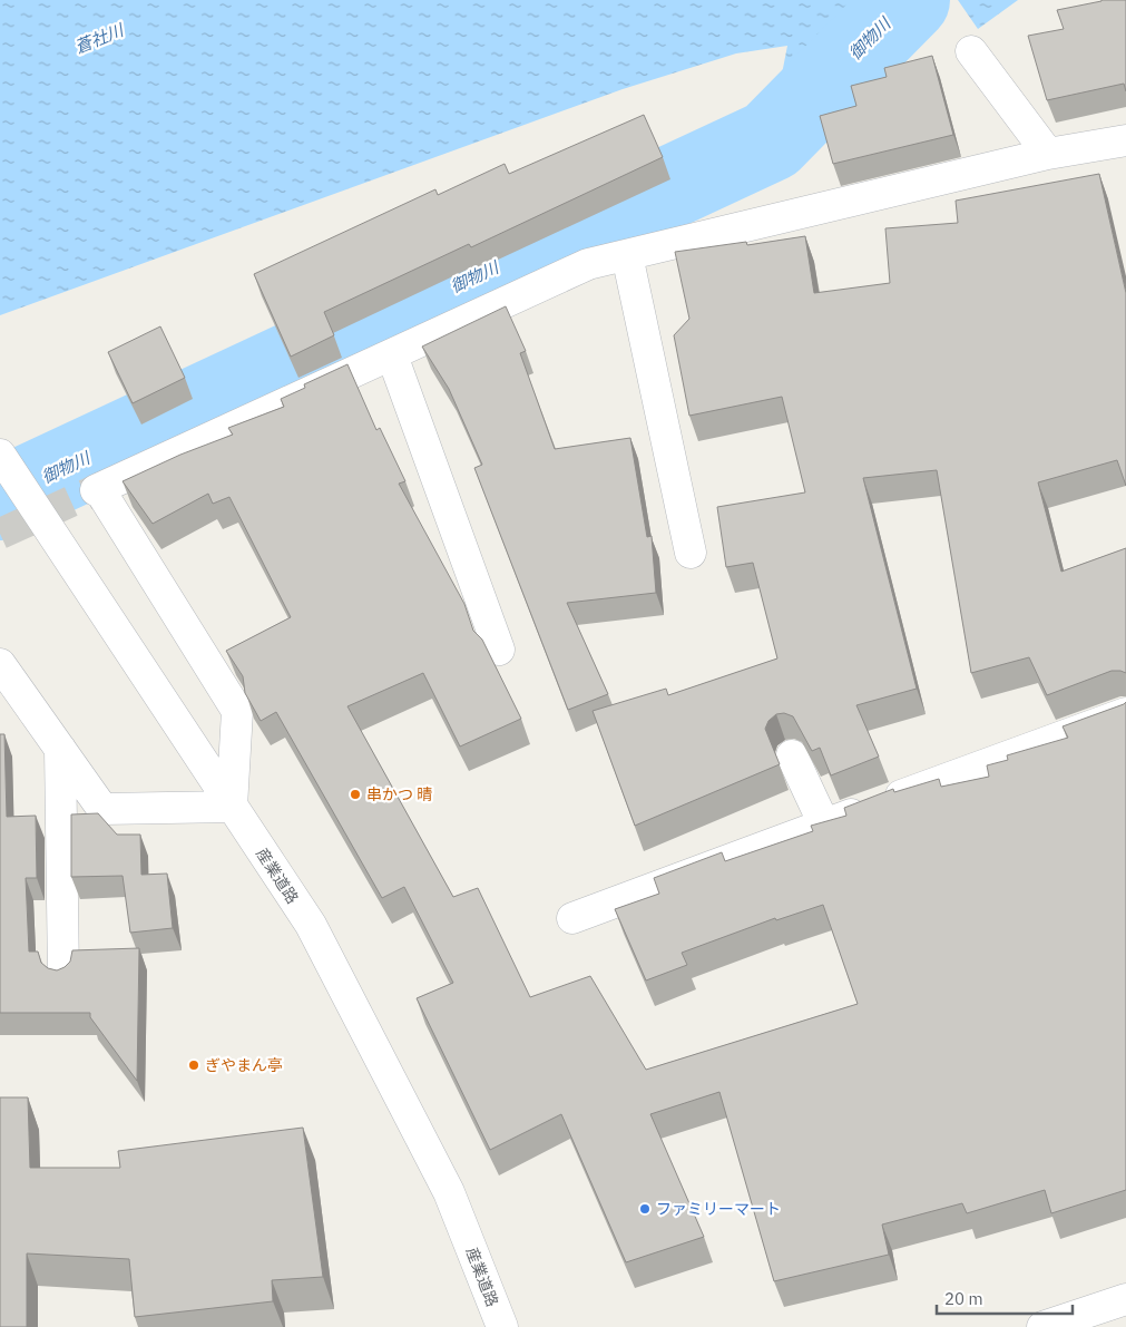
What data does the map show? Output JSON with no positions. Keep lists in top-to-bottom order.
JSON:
{
  "streets": {
    "street": ["産業道路"]
  },
  "water": ["蒼社川", "御物川"],
  "places": ["串かつ 晴", "ぎやまん亭", "ファミリーマート"],
  "scale_bar": "20 m"
}
